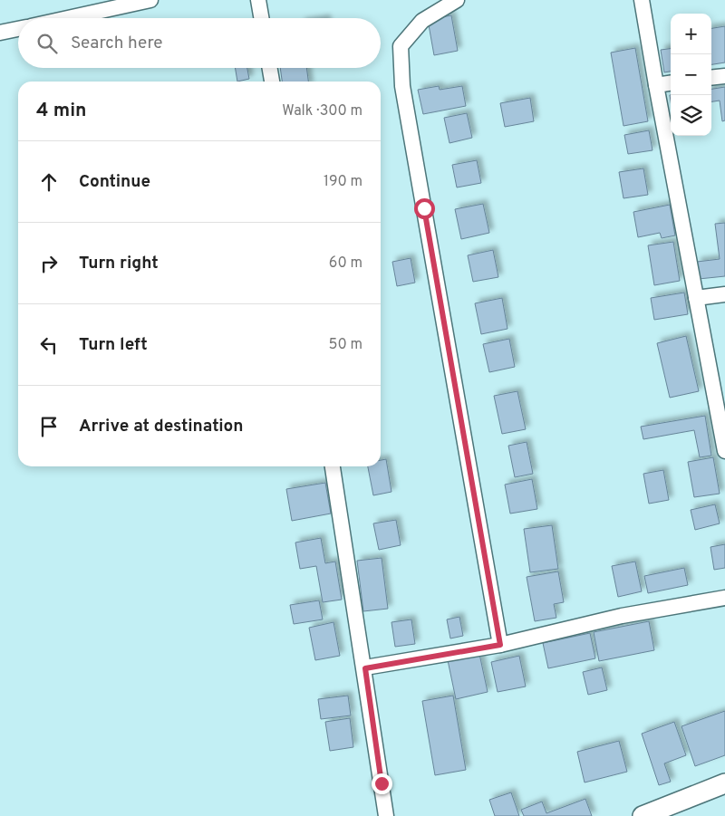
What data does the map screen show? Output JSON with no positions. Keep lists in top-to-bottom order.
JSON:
{
  "page": {
    "map_buttons": ["+", "−"],
    "search": "Search here",
    "heading": ["4 min", "Walk · 300 m"],
    "list": [
      ["Continue", "190 m"],
      ["Turn right", "60 m"],
      ["Turn left", "50 m"],
      "Arrive at destination"
    ]
  }
}
